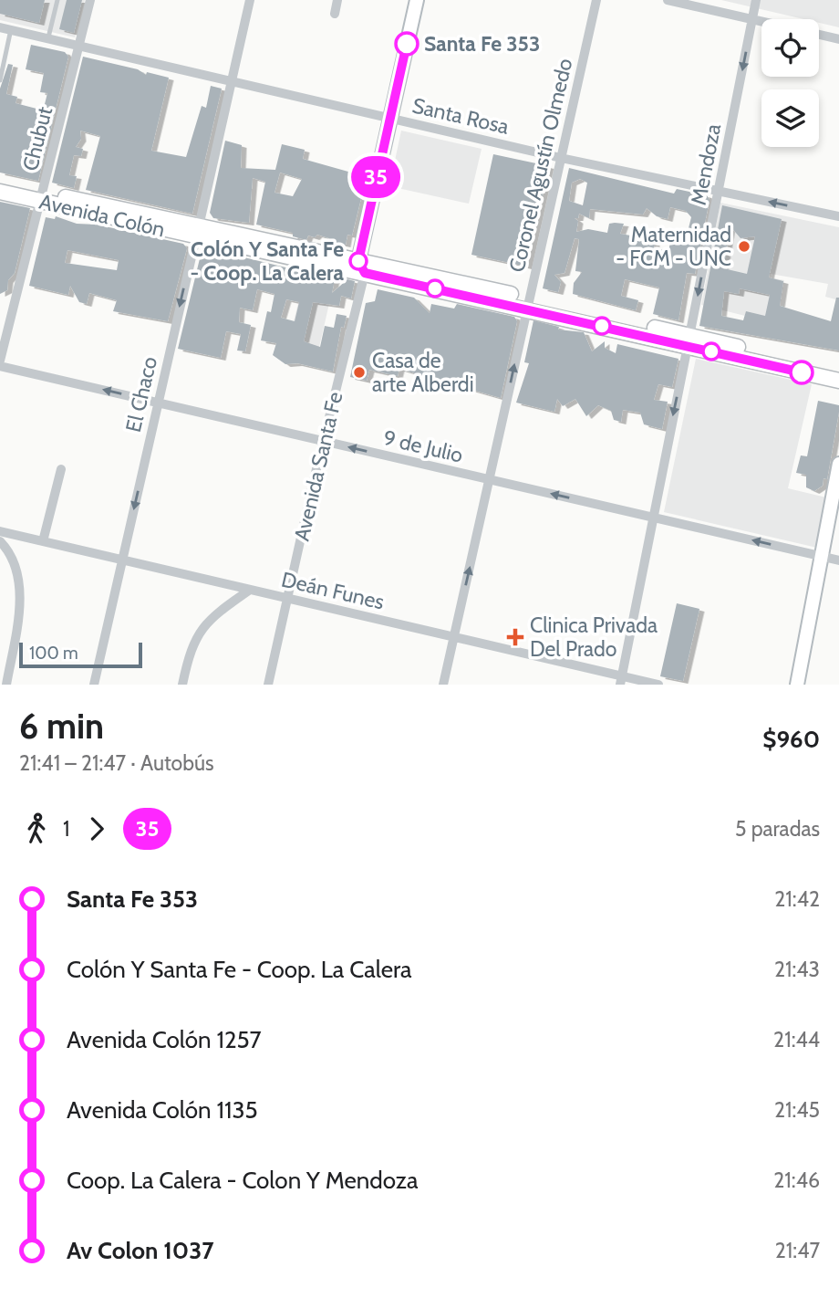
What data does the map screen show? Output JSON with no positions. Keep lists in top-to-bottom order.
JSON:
{
  "streets": {
    "main road": ["Avenida Colón", "Avenida Santa Fe"],
    "street": [
      "Santa Rosa",
      "Chubut",
      "Mendoza",
      "Coronel Agustín Olmedo",
      "El Chaco",
      "9 de Julio",
      "Deán Funes"
    ]
  },
  "crossings": [
    ["Santa Rosa", "Chubut"],
    ["Santa Rosa", "Mendoza"],
    ["Santa Rosa", "Coronel Agustín Olmedo"],
    ["Santa Rosa", "El Chaco"],
    ["Santa Rosa", "Avenida Santa Fe"],
    ["Chubut", "Avenida Colón"],
    ["Mendoza", "Avenida Colón"],
    ["Mendoza", "9 de Julio"],
    ["Mendoza", "Deán Funes"],
    ["Coronel Agustín Olmedo", "Avenida Colón"],
    ["Coronel Agustín Olmedo", "9 de Julio"],
    ["Coronel Agustín Olmedo", "Deán Funes"],
    ["Avenida Colón", "El Chaco"],
    ["Avenida Colón", "Avenida Santa Fe"],
    ["El Chaco", "9 de Julio"],
    ["El Chaco", "Deán Funes"],
    ["9 de Julio", "Avenida Santa Fe"],
    ["Avenida Santa Fe", "Deán Funes"]
  ],
  "one_way": [
    "Mendoza",
    "Coronel Agustín Olmedo",
    "El Chaco",
    "9 de Julio"
  ],
  "places": {
    "other": [
      "Santa Fe 353",
      "Maternidad - FCM - UNC",
      "Colón Y Santa Fe - Coop. La Calera",
      "Casa de arte Alberdi"
    ],
    "health": ["Clinica Privada Del Prado"]
  },
  "lines": ["bus line 35"],
  "scale_bar": "100 m",
  "page": {
    "on_map": "35",
    "scale": "100 m",
    "heading": ["6 min", "21:41 – 21:47 · Autobús", "$960"],
    "legs": ["1", "35", "5 paradas"],
    "list": [
      {
        "name": "Santa Fe 353",
        "value": "21:42"
      },
      {
        "name": "Colón Y Santa Fe - Coop. La Calera",
        "value": "21:43"
      },
      {
        "name": "Avenida Colón 1257",
        "value": "21:44"
      },
      {
        "name": "Avenida Colón 1135",
        "value": "21:45"
      },
      {
        "name": "Coop. La Calera - Colon Y Mendoza",
        "value": "21:46"
      },
      {
        "name": "Av Colon 1037",
        "value": "21:47"
      }
    ]
  }
}
